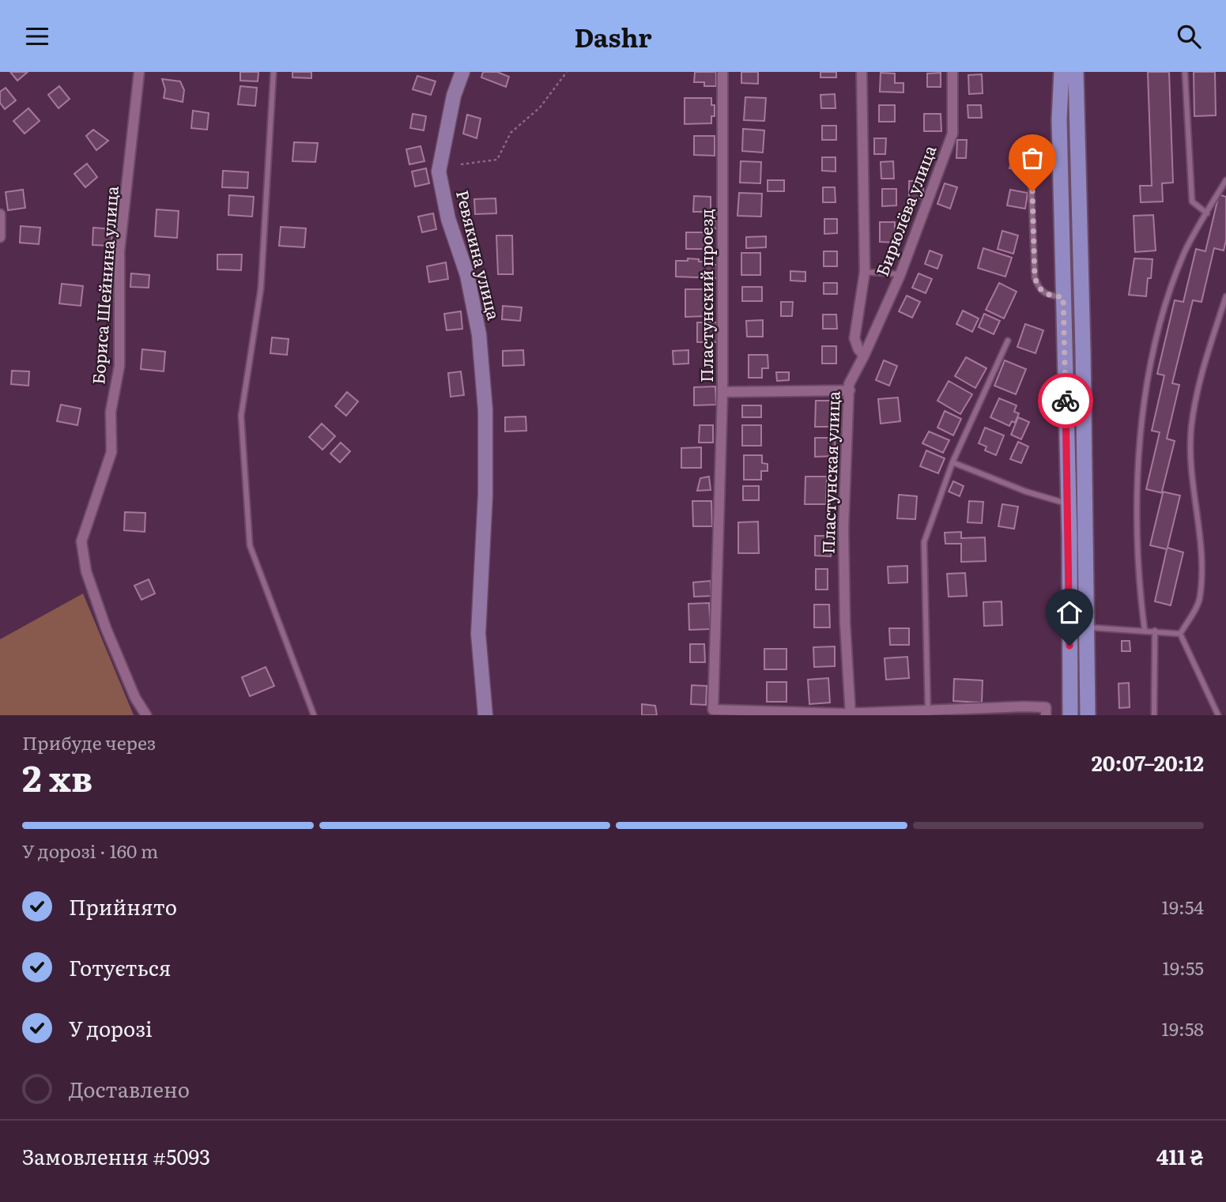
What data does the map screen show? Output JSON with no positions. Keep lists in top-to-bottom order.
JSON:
{
  "streets": {
    "main road": ["Ревякина улица"],
    "street": [
      "Бирюлёва улица",
      "Бориса Шейнина улица",
      "Пластунский проезд",
      "Пластунская улица"
    ]
  },
  "crossings": [
    ["Бирюлёва улица", "Пластунская улица"],
    ["Пластунский проезд", "Пластунская улица"]
  ],
  "page": {
    "header": "Dashr",
    "heading": ["2 хв", "Прибуде через", "20:07–20:12"],
    "panel": ["Замовлення #5093", "411 ₴"],
    "bar": "У дорозі · 160 m",
    "list": [
      ["Прийнято", "19:54"],
      ["Готується", "19:55"],
      ["У дорозі", "19:58"],
      "Доставлено"
    ]
  }
}
